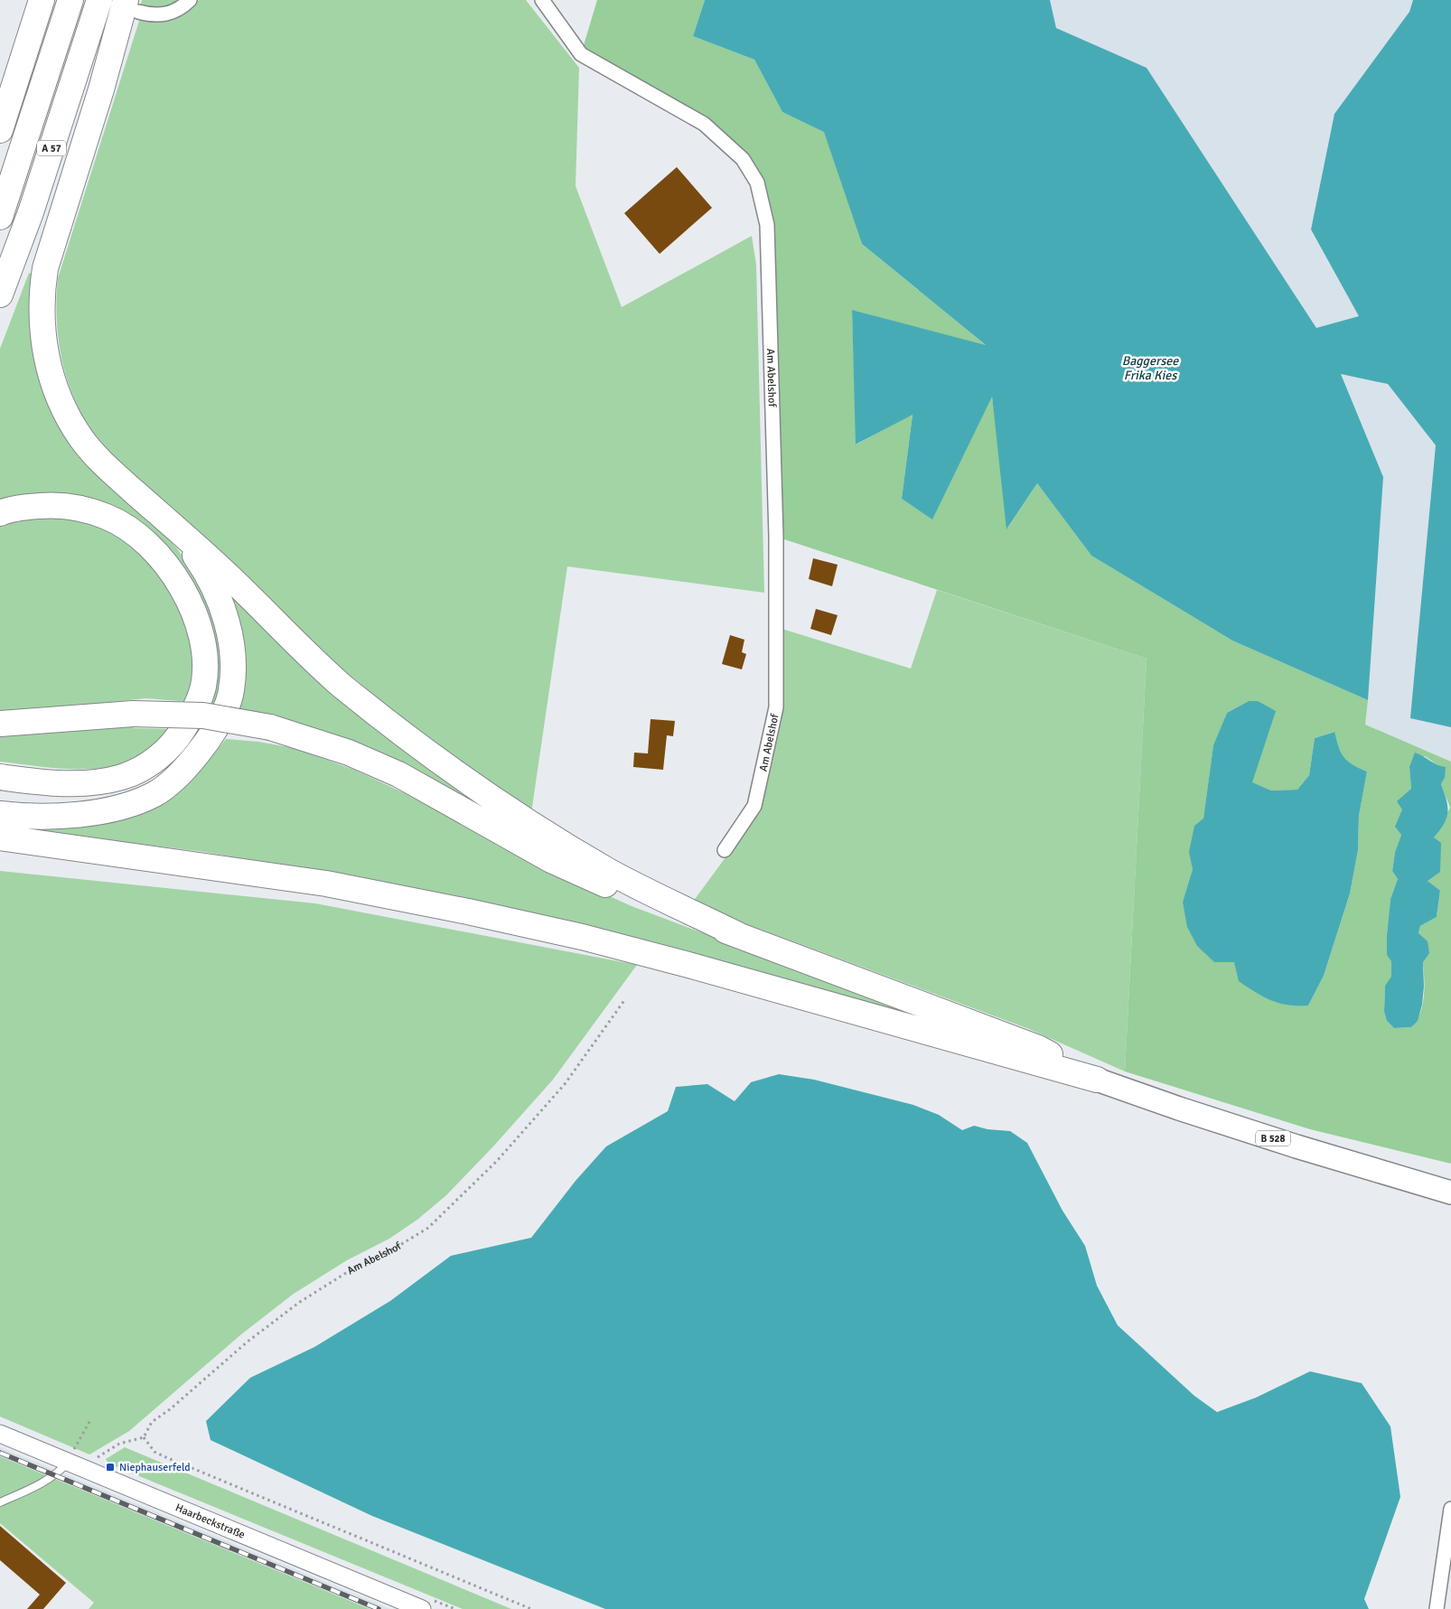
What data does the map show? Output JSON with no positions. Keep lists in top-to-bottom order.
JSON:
{
  "streets": {
    "highway": ["A 57", "B 528"],
    "street": ["Am Abelshof", "Haarbeckstraße"]
  },
  "water": ["Baggersee Frika Kies"],
  "places": {
    "transit": ["Niephauserfeld"]
  }
}
